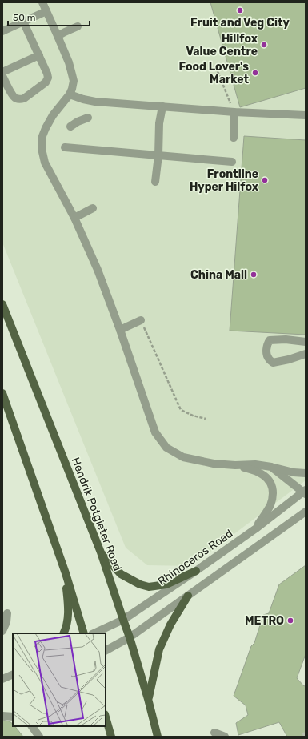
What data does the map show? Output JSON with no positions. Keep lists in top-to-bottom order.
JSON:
{
  "streets": {
    "main road": ["Hendrik Potgieter Road"],
    "street": ["Rhinoceros Road"]
  },
  "crossings": [
    ["Hendrik Potgieter Road", "Rhinoceros Road"]
  ],
  "places": [
    "Fruit and Veg City",
    "Hillfox Value Centre",
    "Food Lover's Market",
    "Frontline Hyper Hilfox",
    "China Mall",
    "METRO"
  ],
  "scale_bar": "50 m"
}
